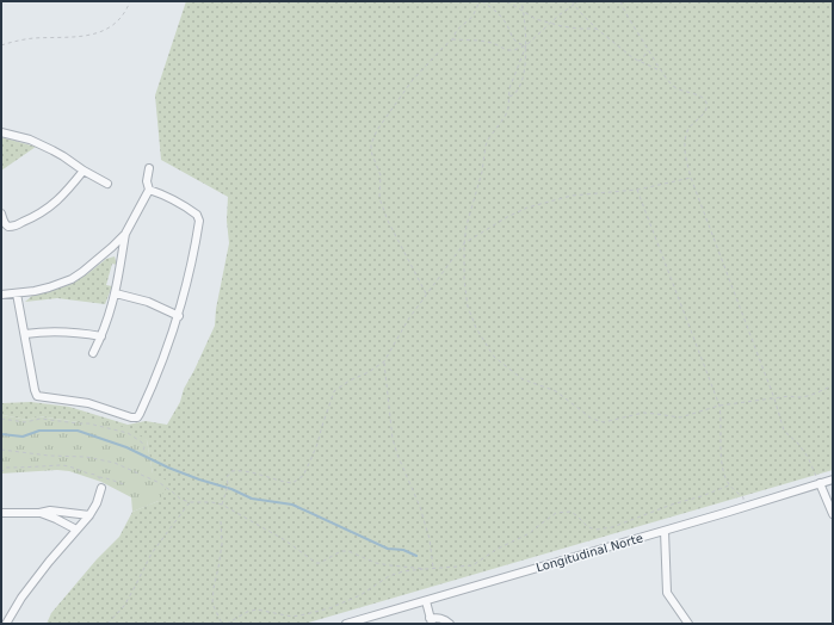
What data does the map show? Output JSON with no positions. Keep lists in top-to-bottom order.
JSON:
{
  "streets": {
    "street": ["Longitudinal Norte"]
  }
}
